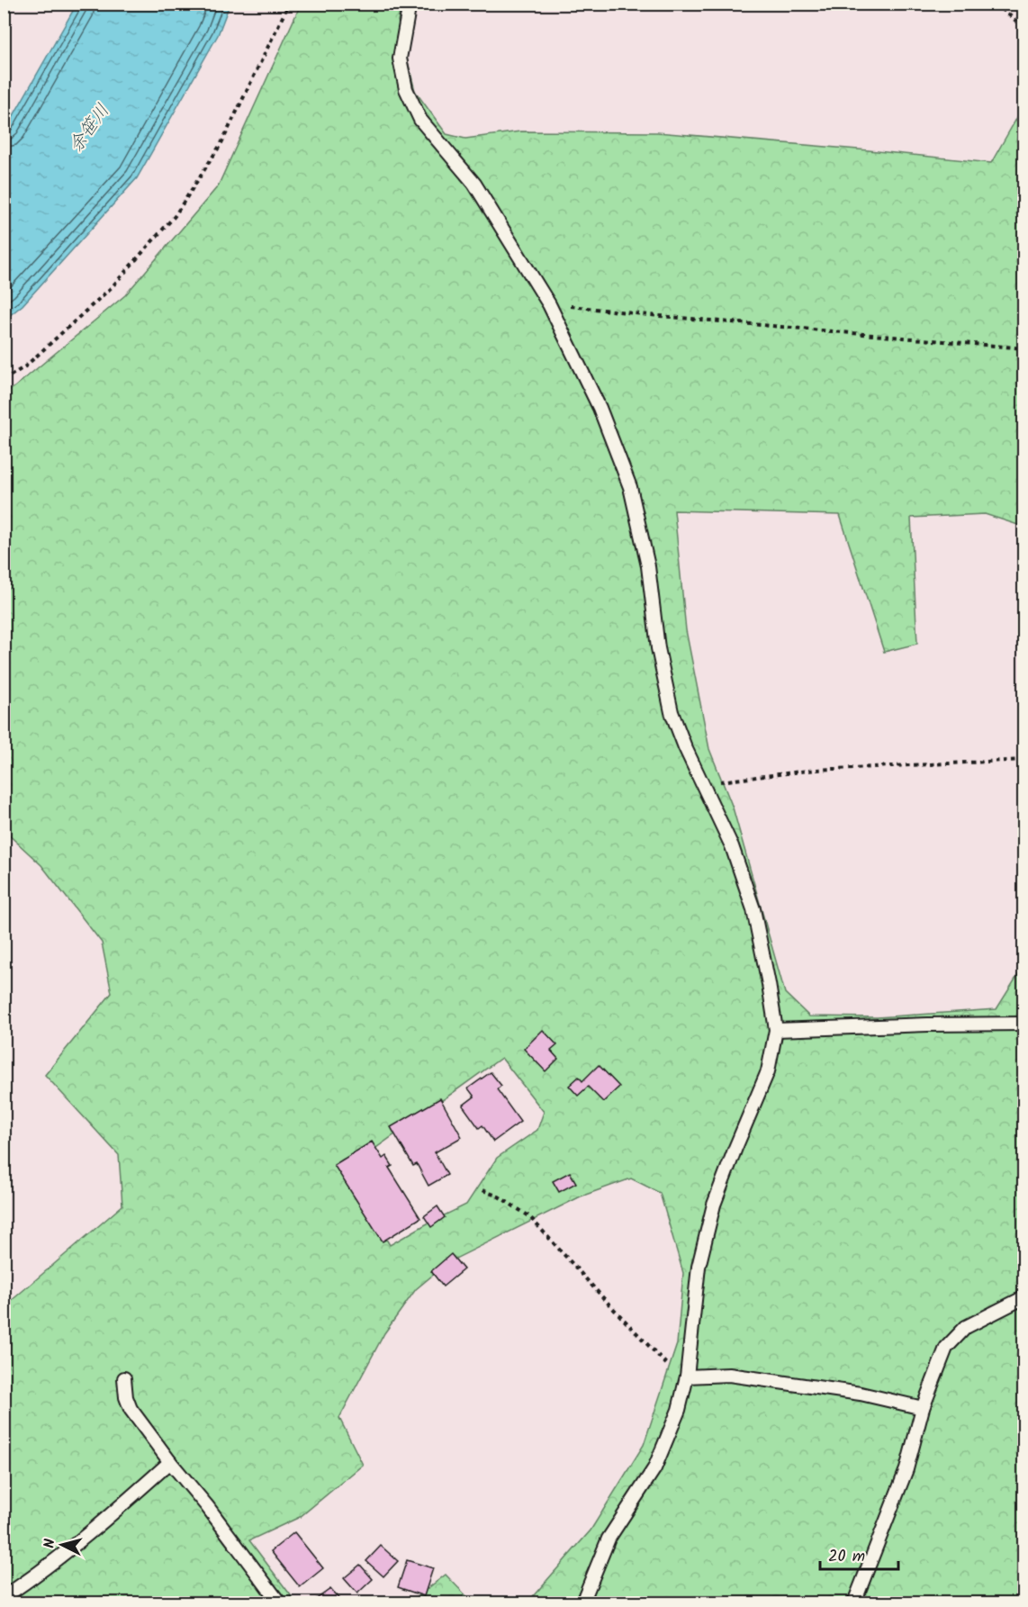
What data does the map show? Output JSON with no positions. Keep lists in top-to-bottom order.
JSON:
{
  "water": ["余笹川"],
  "scale_bar": "20 m",
  "north": "left"
}
